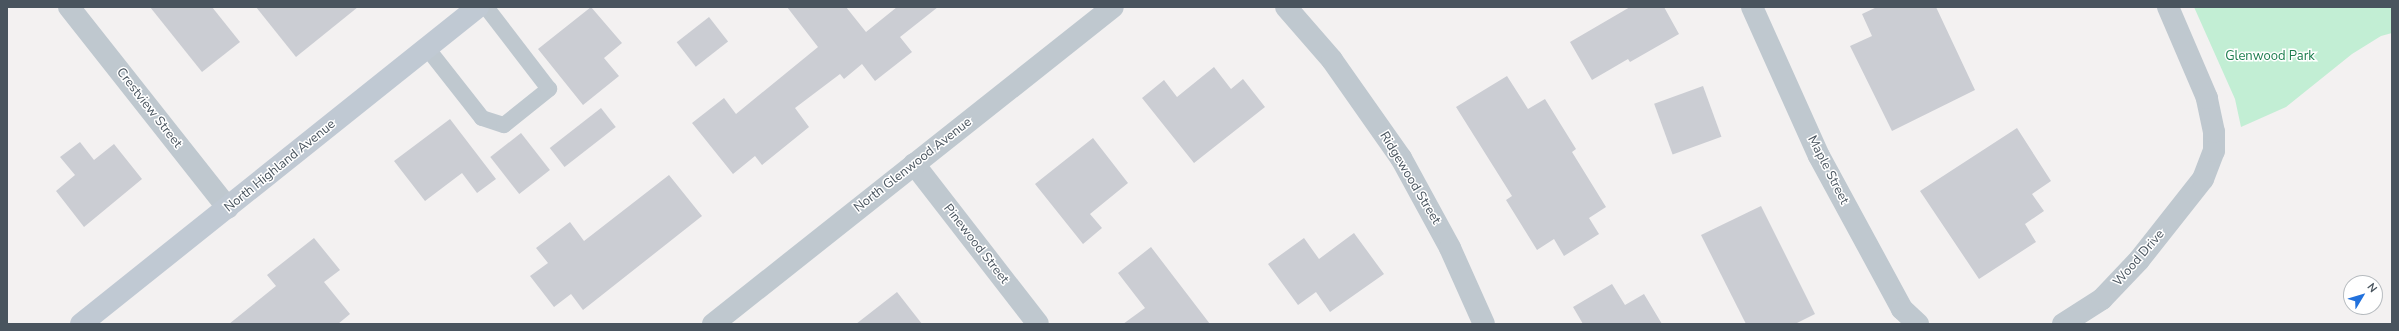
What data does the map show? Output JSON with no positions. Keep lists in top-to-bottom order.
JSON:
{
  "streets": {
    "street": [
      "Crestview Street",
      "North Glenwood Avenue",
      "North Highland Avenue",
      "Maple Street",
      "Ridgewood Street",
      "Pinewood Street",
      "Wood Drive"
    ]
  },
  "crossings": [
    ["Crestview Street", "North Highland Avenue"],
    ["North Glenwood Avenue", "Pinewood Street"]
  ],
  "parks": ["Glenwood Park"],
  "north": "top right"
}
